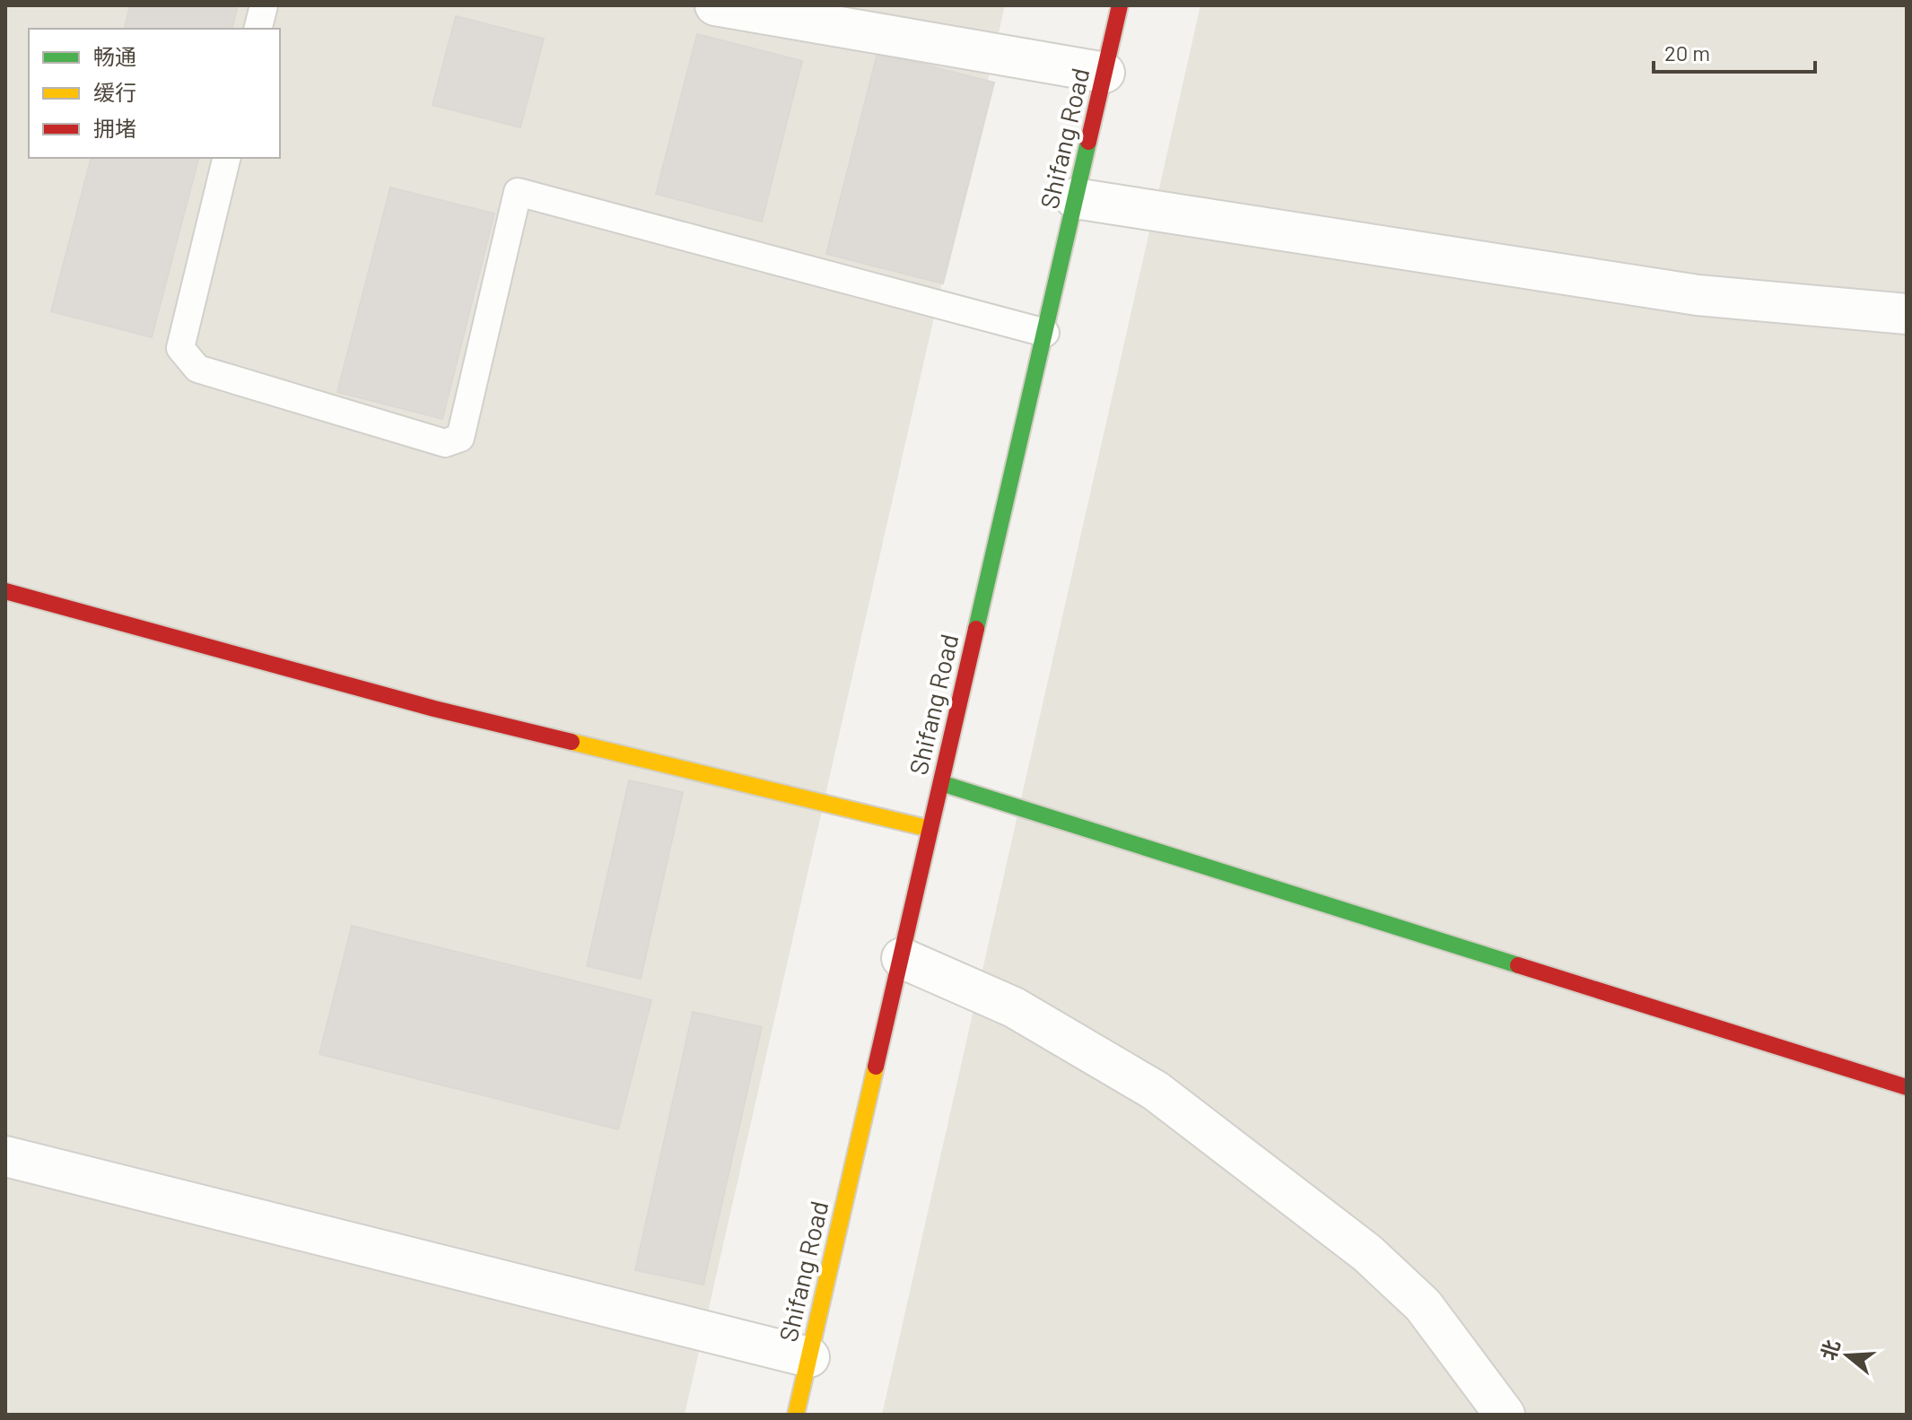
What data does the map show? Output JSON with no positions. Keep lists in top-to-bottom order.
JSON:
{
  "streets": {
    "street": ["Shifang Road"]
  },
  "legend": ["畅通", "缓行", "拥堵"],
  "scale_bar": "20 m",
  "north": "left"
}
